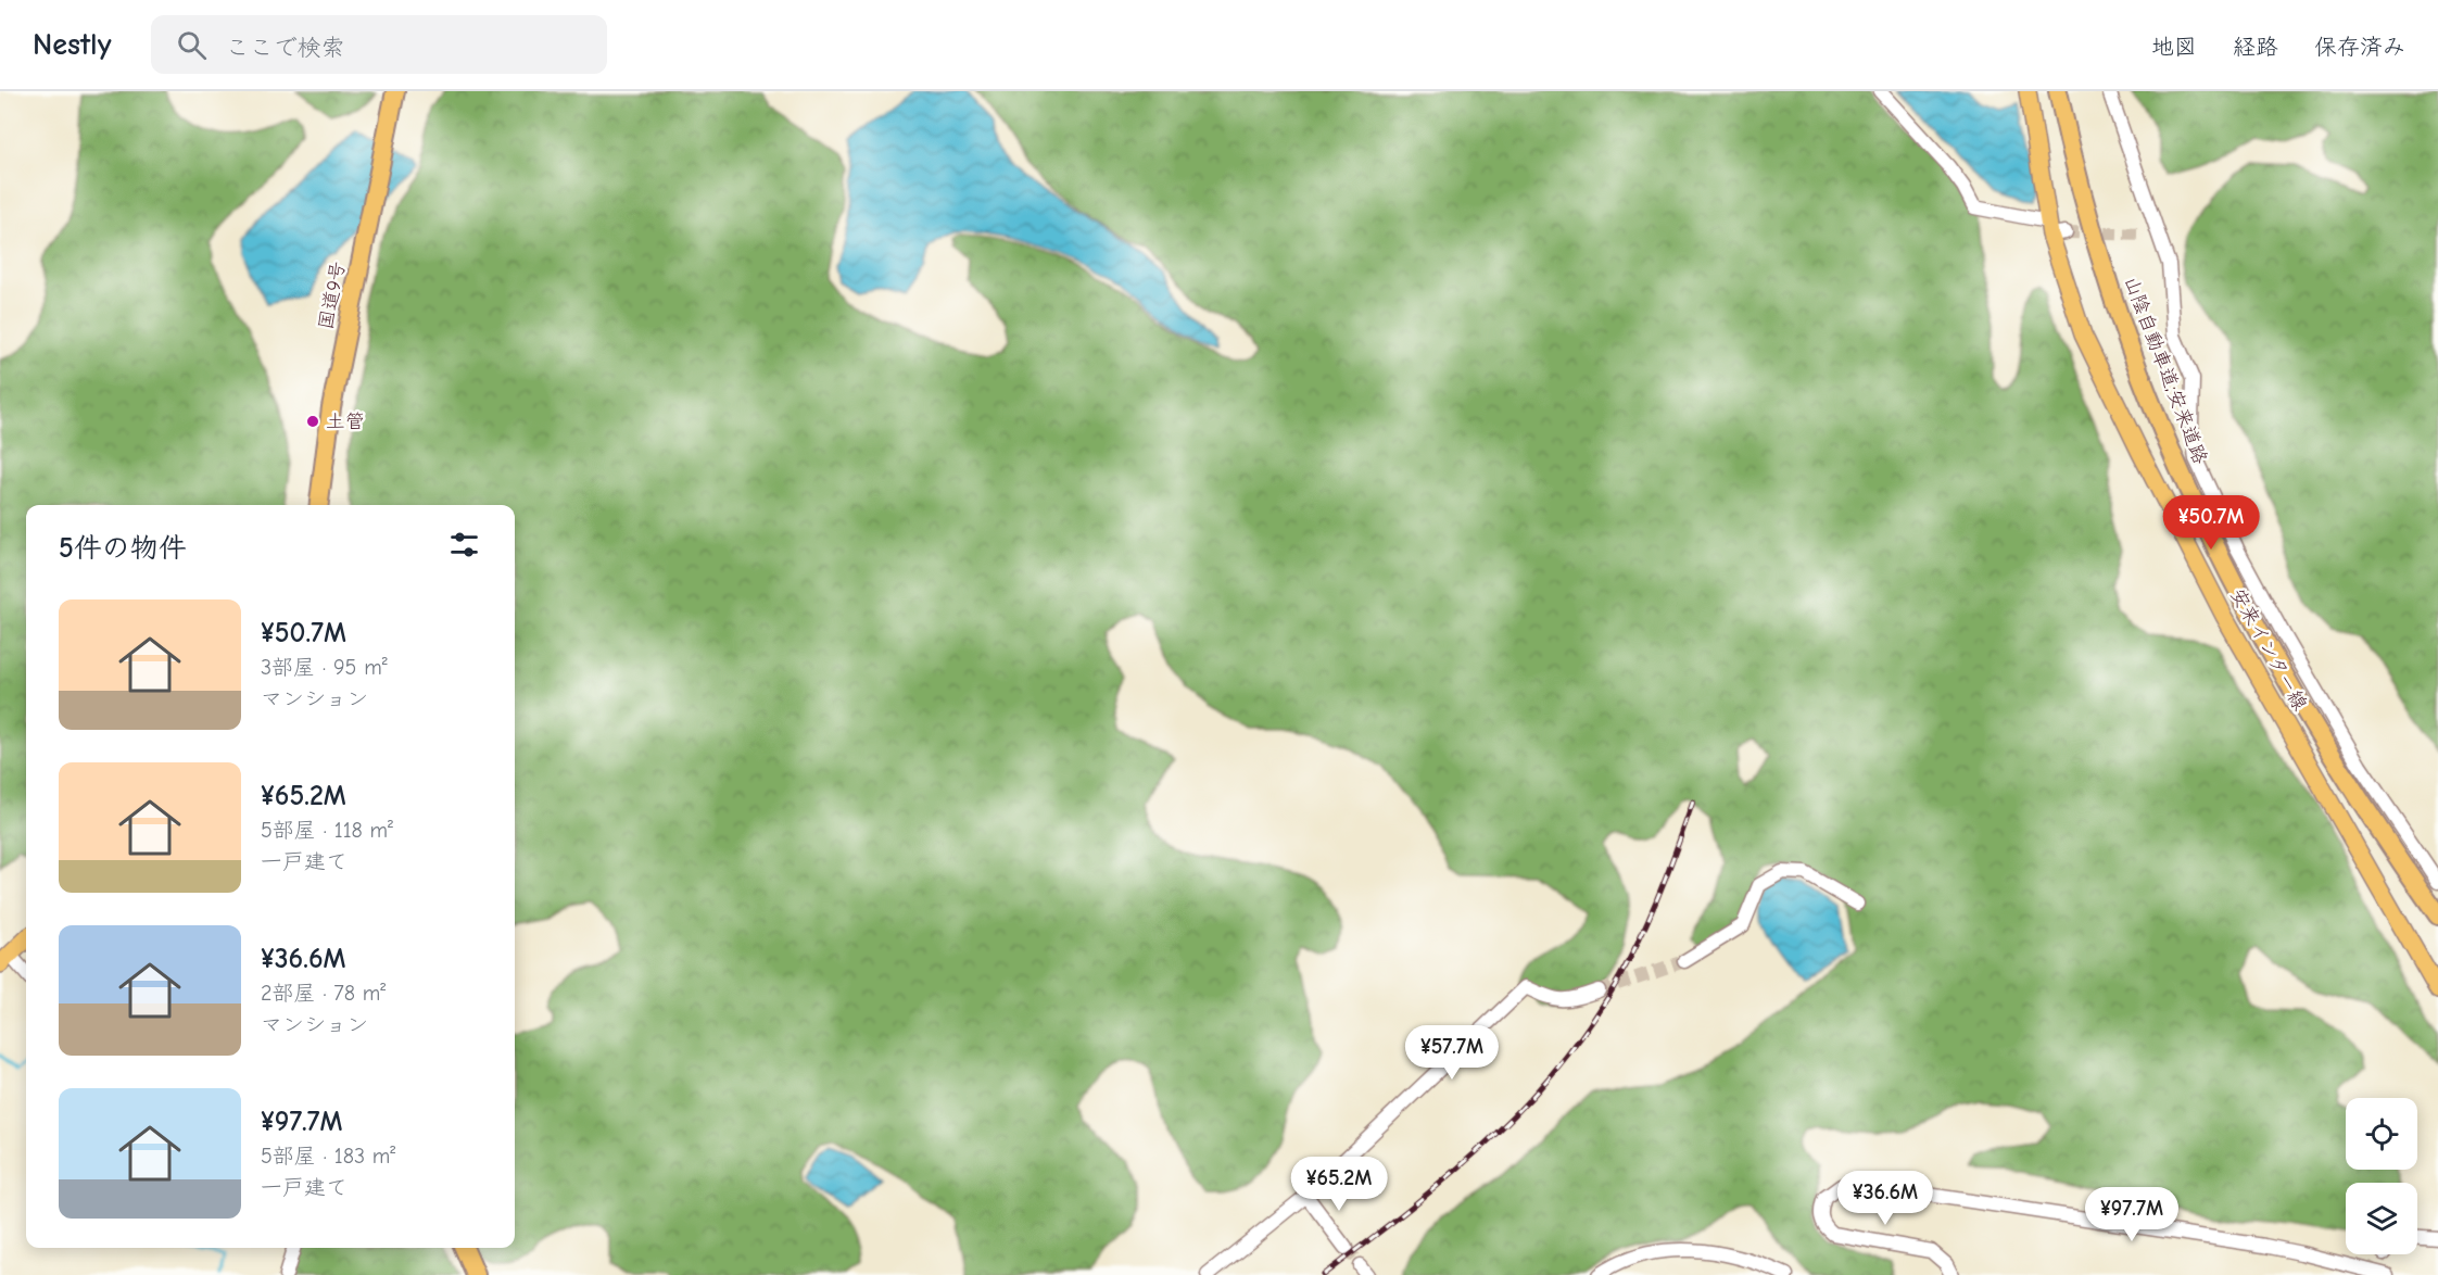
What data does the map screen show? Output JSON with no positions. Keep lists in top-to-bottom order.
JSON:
{
  "streets": {
    "highway": ["国道9号", "山陰自動車道;安来道路"],
    "main road": ["安来インター線"]
  },
  "places": ["土管"],
  "page": {
    "header": "Nestly",
    "search": "ここで検索",
    "nav": ["地図", "経路", "保存済み"],
    "price": [
      "¥50.7M",
      "¥57.7M",
      "¥65.2M",
      "¥36.6M",
      "¥97.7M"
    ],
    "heading": "5件の物件",
    "list": [
      {
        "name": "¥50.7M",
        "note": "3部屋 · 95 m² · マンション"
      },
      {
        "name": "¥65.2M",
        "note": "5部屋 · 118 m² · 一戸建て"
      },
      {
        "name": "¥36.6M",
        "note": "2部屋 · 78 m² · マンション"
      },
      {
        "name": "¥97.7M",
        "note": "5部屋 · 183 m² · 一戸建て"
      }
    ]
  }
}
